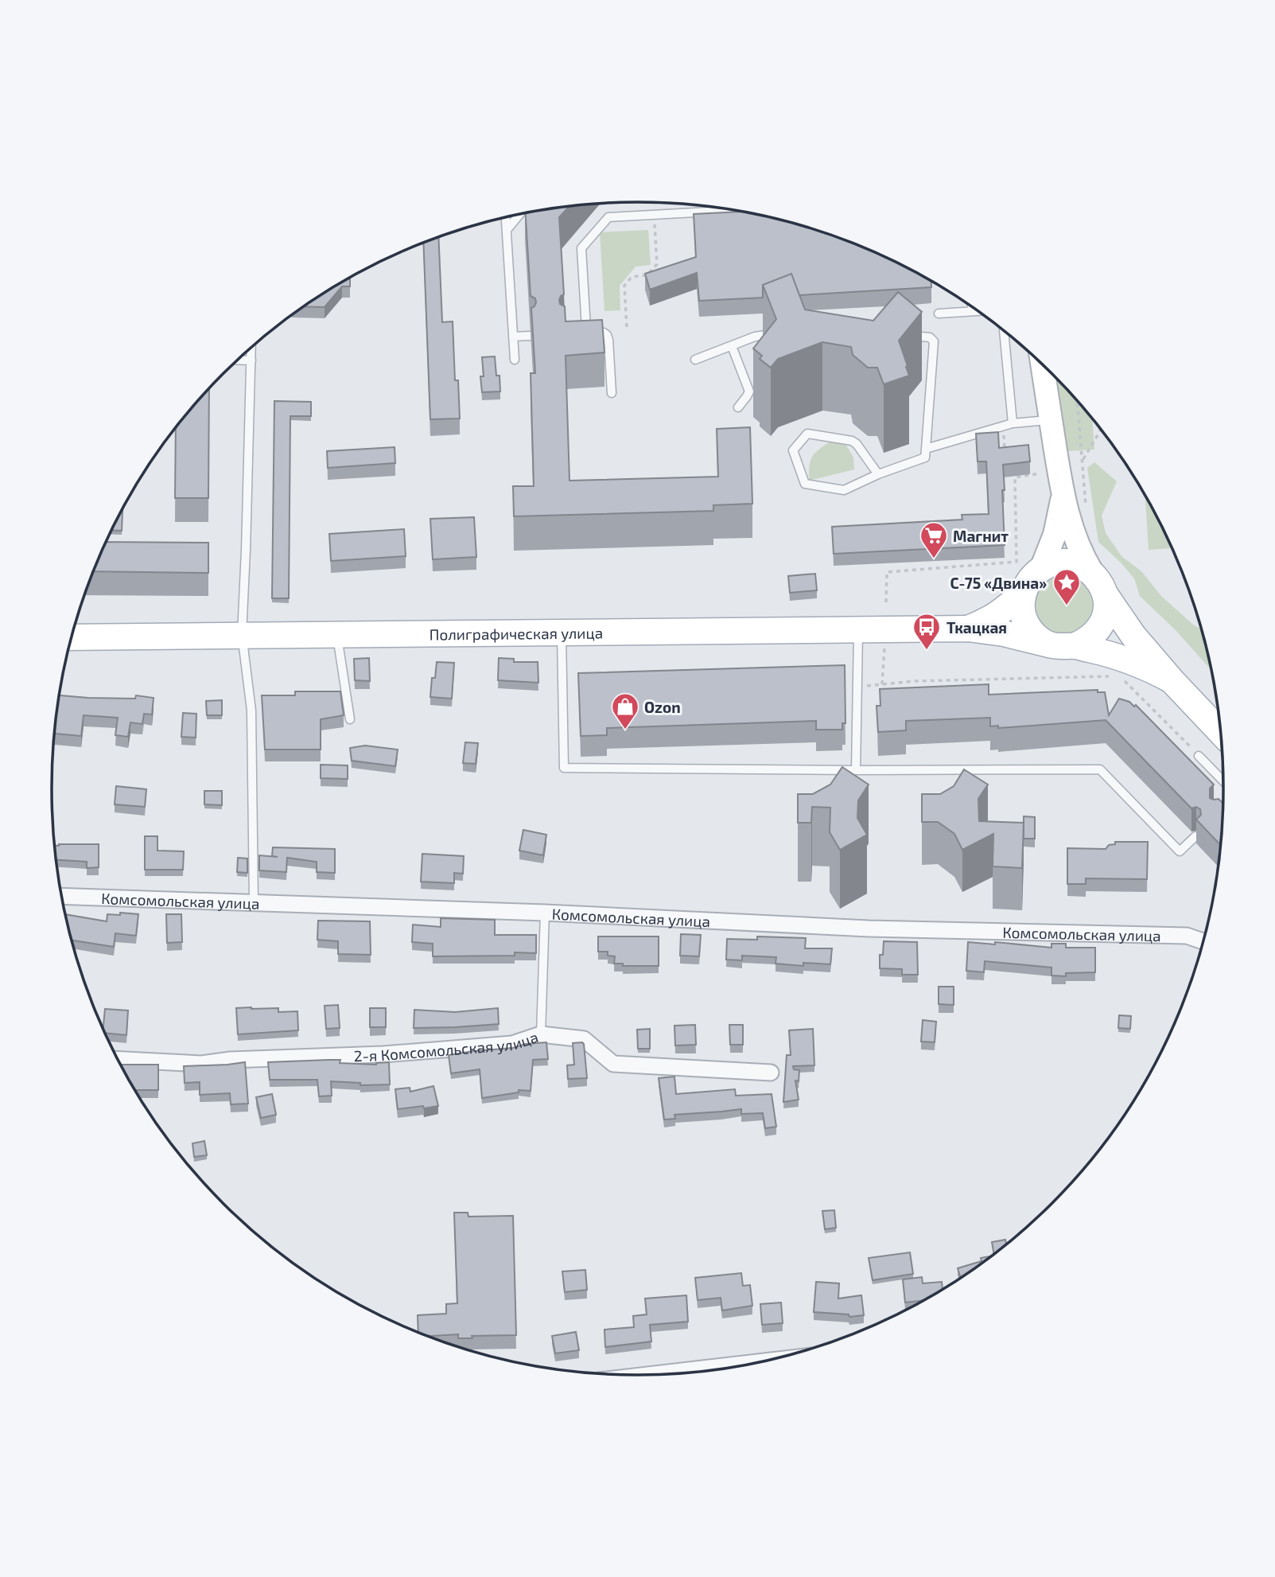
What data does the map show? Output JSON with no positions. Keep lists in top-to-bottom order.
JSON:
{
  "streets": {
    "main road": ["Полиграфическая улица"],
    "street": ["Комсомольская улица", "2-я Комсомольская улица"]
  },
  "places": {
    "supermarket": ["Магнит"],
    "place": ["С-75 «Двина»"],
    "bus stop": ["Ткацкая"],
    "shop": ["Ozon"]
  }
}
